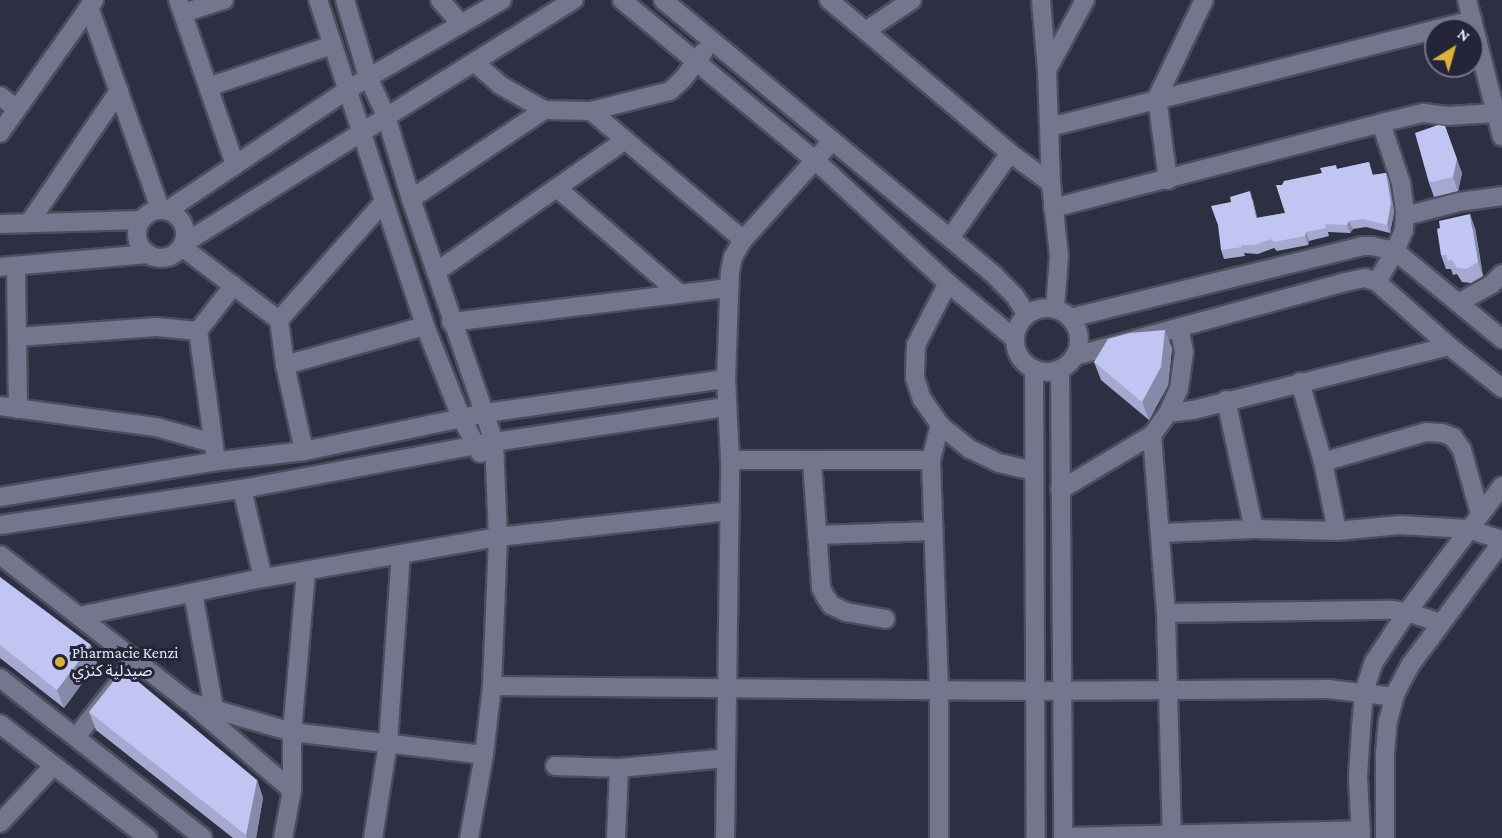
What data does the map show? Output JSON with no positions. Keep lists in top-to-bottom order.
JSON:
{
  "places": ["Pharmacie Kenzi صيدلية كنزي"],
  "north": "top right"
}
